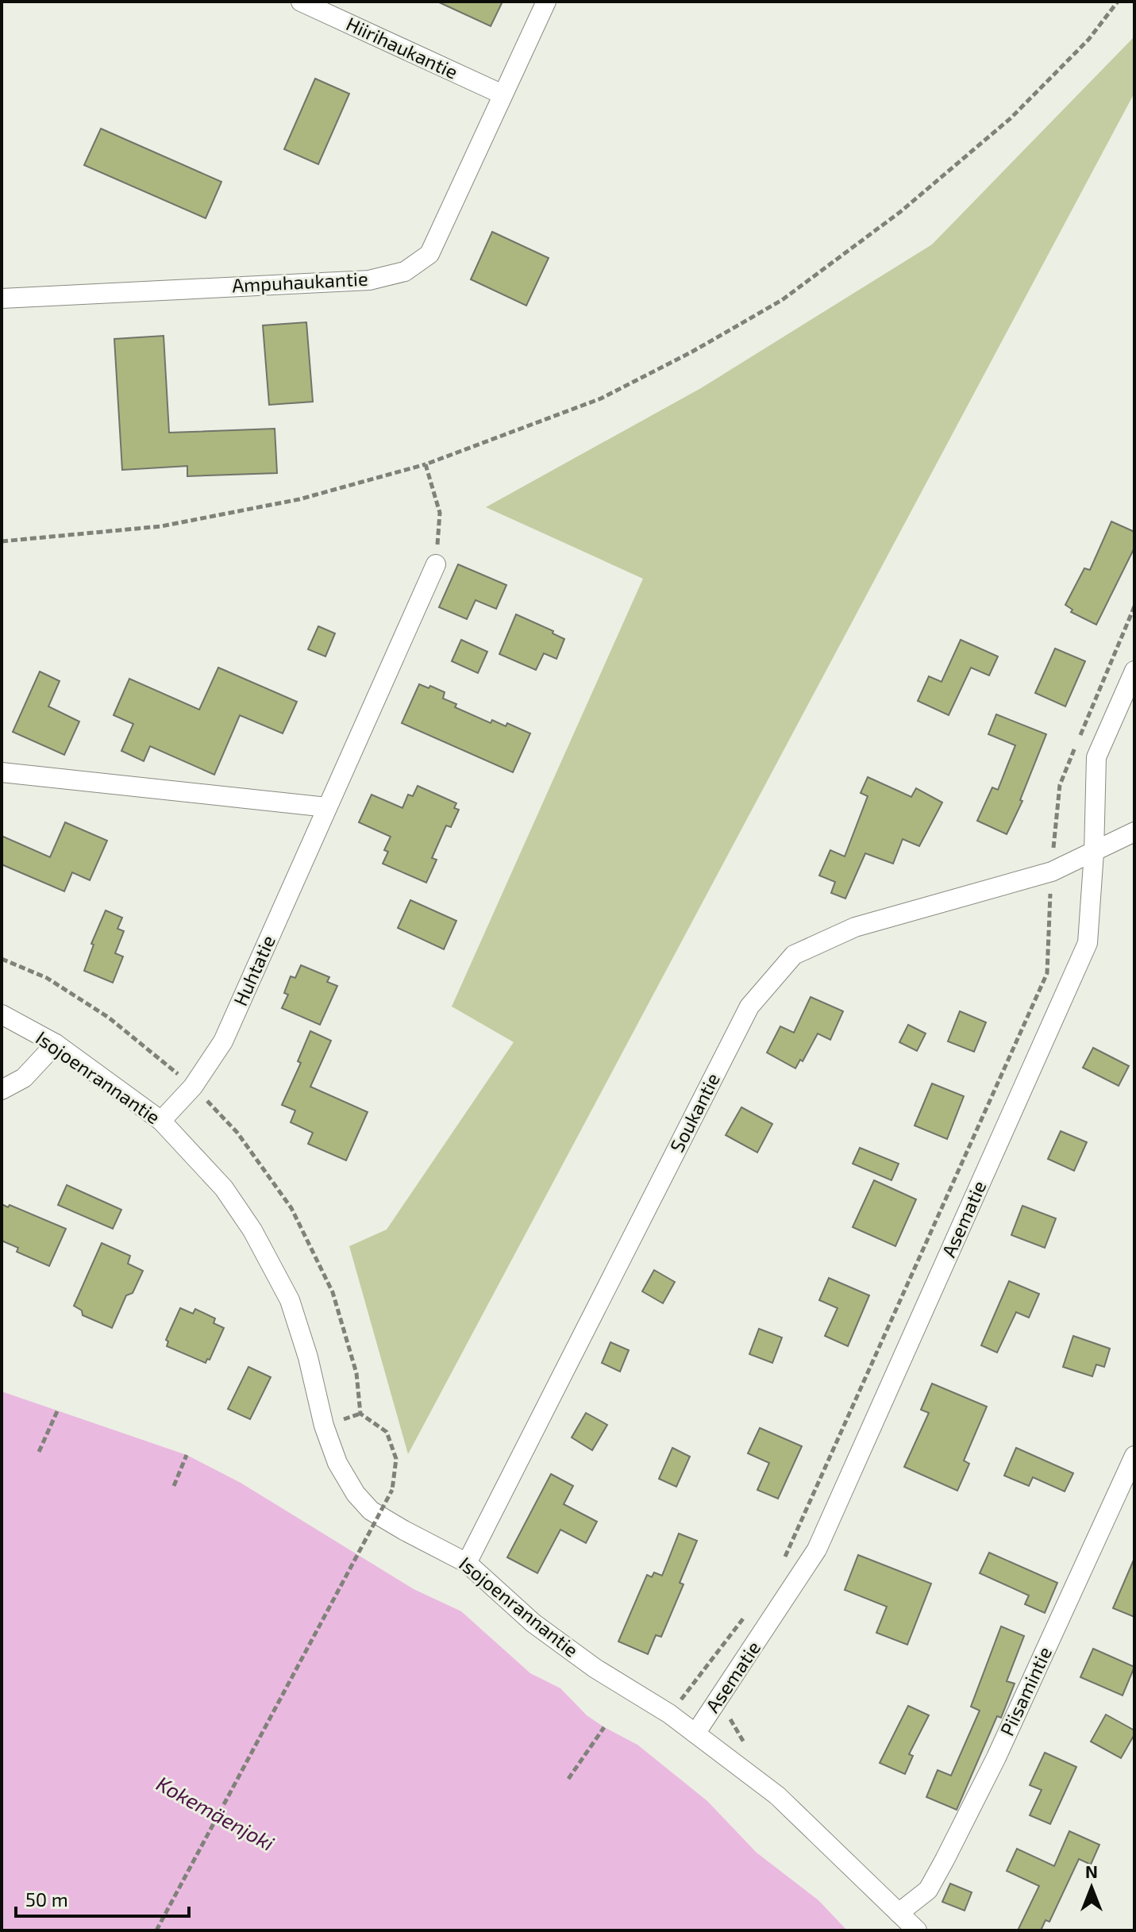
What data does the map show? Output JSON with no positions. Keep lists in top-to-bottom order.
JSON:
{
  "streets": {
    "street": [
      "Hiirihaukantie",
      "Ampuhaukantie",
      "Huhtatie",
      "Isojoenrannantie",
      "Soukantie",
      "Asematie",
      "Piisamintie"
    ]
  },
  "crossings": [
    ["Hiirihaukantie", "Ampuhaukantie"],
    ["Huhtatie", "Isojoenrannantie"],
    ["Isojoenrannantie", "Soukantie"],
    ["Isojoenrannantie", "Asematie"],
    ["Isojoenrannantie", "Piisamintie"],
    ["Soukantie", "Asematie"]
  ],
  "water": ["Kokemäenjoki"],
  "scale_bar": "50 m",
  "north": "top"
}
